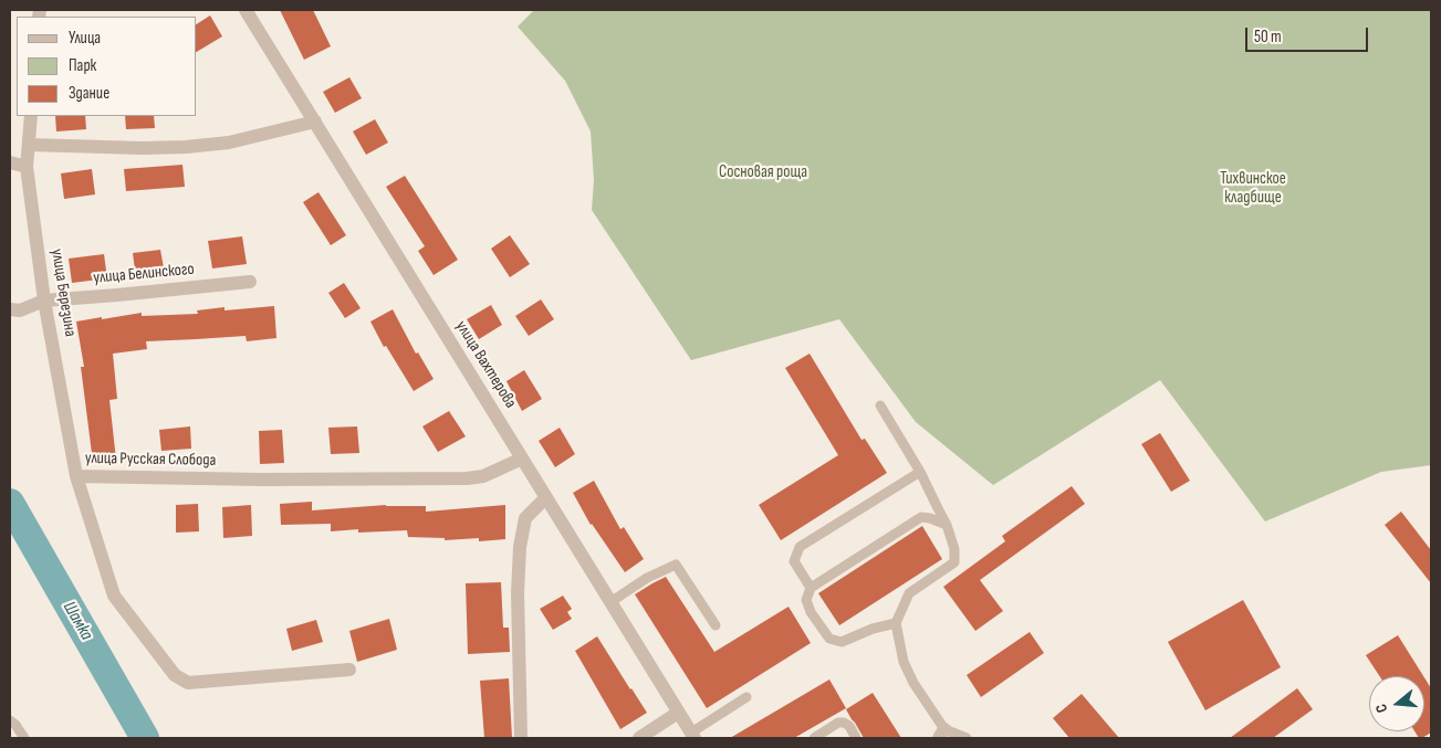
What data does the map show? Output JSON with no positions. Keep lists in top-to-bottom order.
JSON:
{
  "streets": {
    "street": [
      "улица Белинского",
      "улица Березина",
      "улица Вахтерова",
      "улица Русская Слобода"
    ]
  },
  "crossings": [
    ["улица Белинского", "улица Березина"],
    ["улица Березина", "улица Русская Слобода"],
    ["улица Вахтерова", "улица Русская Слобода"]
  ],
  "water": ["Шамка"],
  "parks": ["Сосновая роща", "Тихвинское кладбище"],
  "legend": ["Улица", "Парк", "Здание"],
  "scale_bar": "50 m",
  "north": "left"
}
